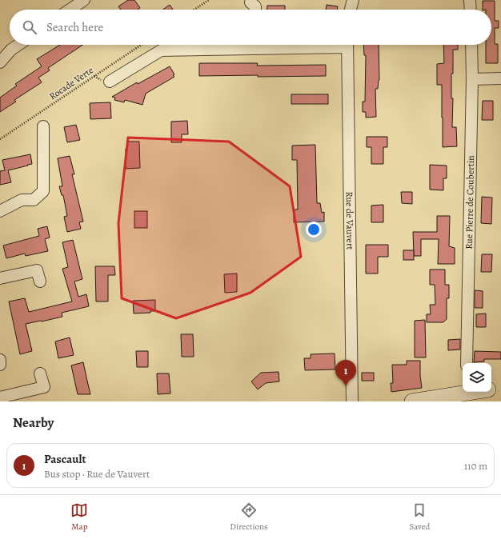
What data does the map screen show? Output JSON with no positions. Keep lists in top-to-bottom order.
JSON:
{
  "streets": {
    "street": ["Rue Pierre de Coubertin", "Rue de Vauvert"],
    "path": ["Rocade Verte"]
  },
  "page": {
    "search": "Search here",
    "pins": "1",
    "heading": "Nearby",
    "list": [
      {
        "mark": "1",
        "name": "Pascault",
        "note": "Bus stop · Rue de Vauvert",
        "value": "110 m"
      }
    ],
    "nav": ["Map", "Directions", "Saved"]
  }
}
